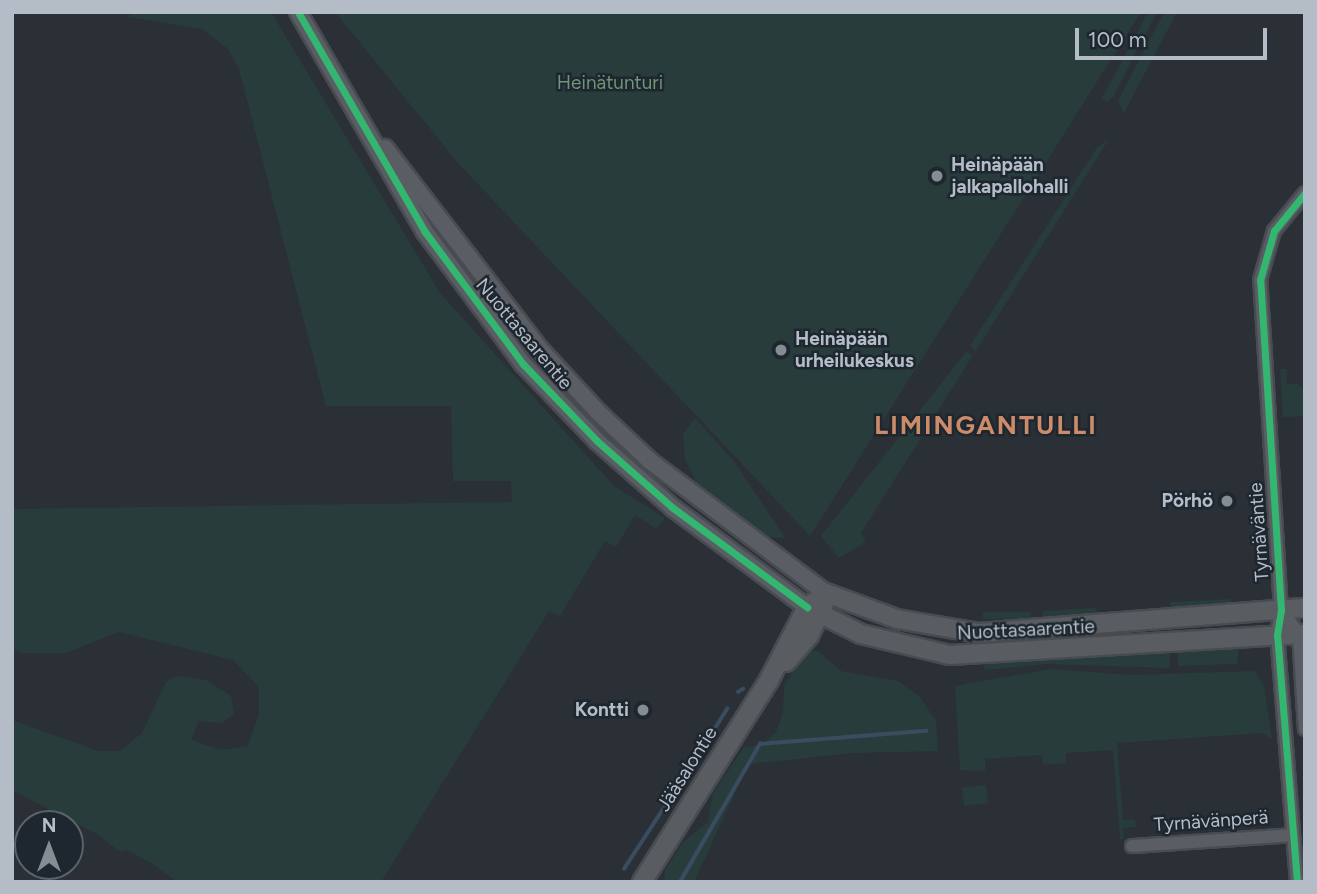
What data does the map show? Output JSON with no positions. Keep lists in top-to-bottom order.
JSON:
{
  "streets": {
    "main road": ["Nuottasaarentie", "Jääsalontie"],
    "street": ["Tyrnäväntie", "Tyrnävänperä"]
  },
  "crossings": [
    ["Nuottasaarentie", "Tyrnäväntie"],
    ["Nuottasaarentie", "Jääsalontie"],
    ["Tyrnäväntie", "Tyrnävänperä"]
  ],
  "districts": ["LIMINGANTULLI"],
  "parks": ["Heinätunturi"],
  "places": [
    "Heinäpään jalkapallohalli",
    "Heinäpään urheilukeskus",
    "Pörhö",
    "Kontti"
  ],
  "scale_bar": "100 m",
  "north": "top"
}
